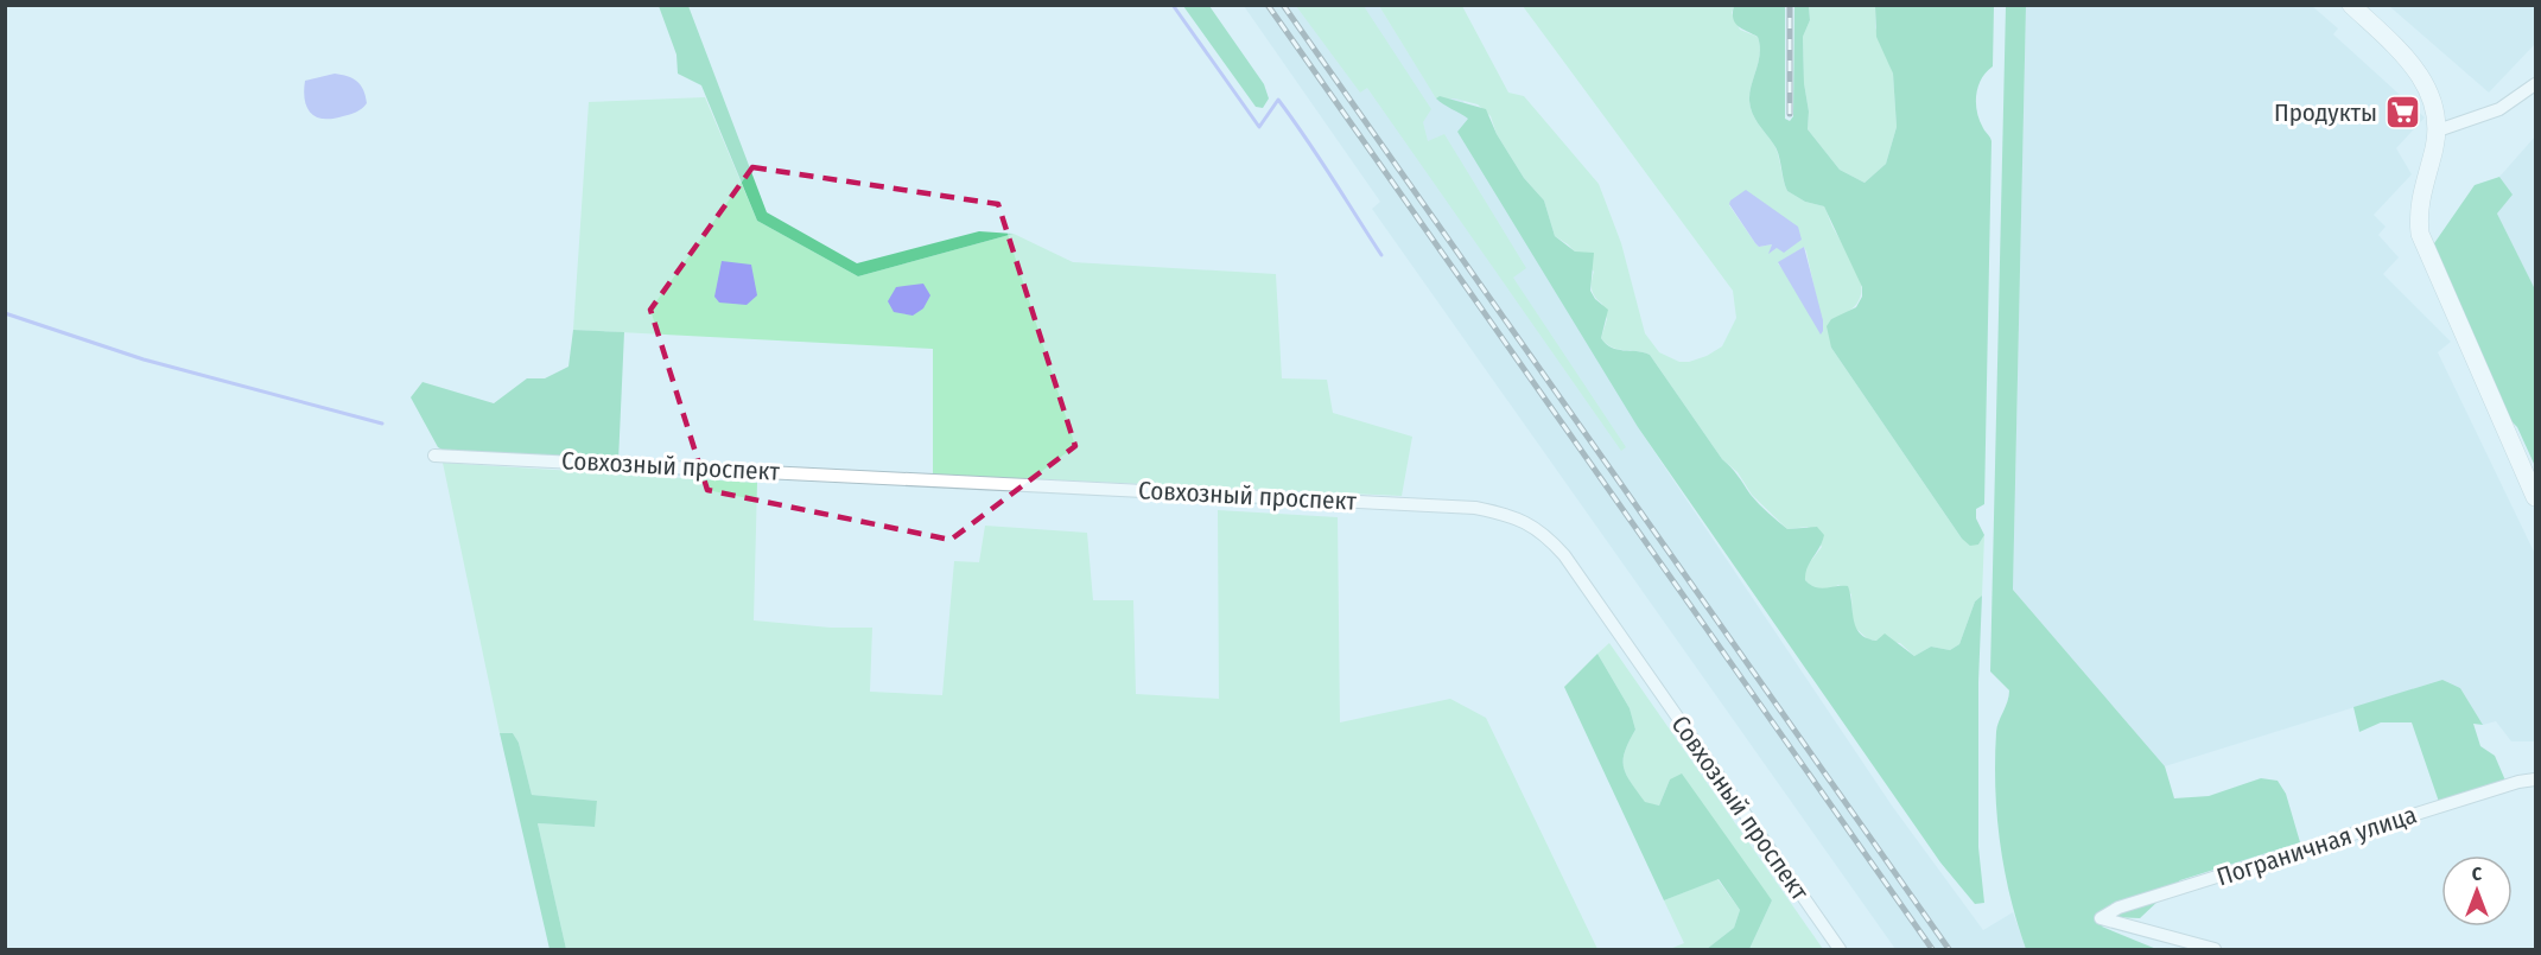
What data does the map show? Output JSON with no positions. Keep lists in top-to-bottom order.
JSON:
{
  "streets": {
    "street": ["Совхозный проспект", "Пограничная улица"]
  },
  "places": {
    "supermarket": ["Продукты"]
  },
  "north": "top"
}
